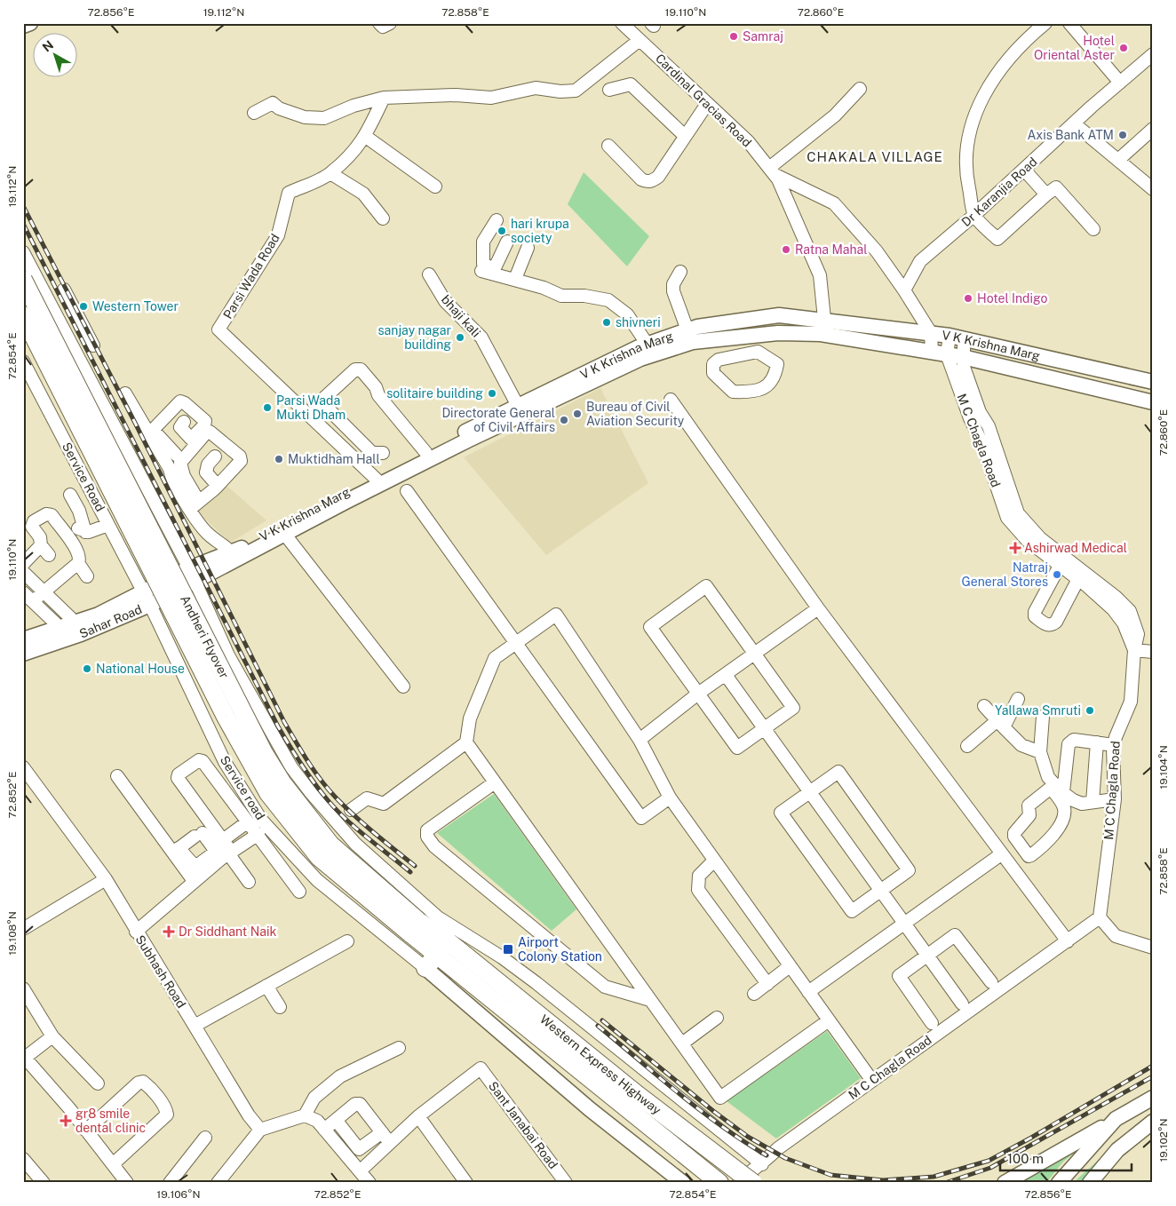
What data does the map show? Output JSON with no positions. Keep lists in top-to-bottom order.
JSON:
{
  "streets": {
    "highway": ["Andheri Flyover", "Western Express Highway"],
    "main road": ["V K Krishna Marg", "Sahar Road"],
    "street": [
      "Cardinal Gracias Road",
      "Dr Karanjia Road",
      "Parsi Wada Road",
      "bhaji kali",
      "M C Chagla Road",
      "Service Road",
      "Service road",
      "Subhash Road",
      "Sant Janabai Road"
    ]
  },
  "crossings": [
    ["Cardinal Gracias Road", "V K Krishna Marg"],
    ["Parsi Wada Road", "V K Krishna Marg"],
    ["bhaji kali", "V K Krishna Marg"],
    ["V K Krishna Marg", "M C Chagla Road"],
    ["V K Krishna Marg", "Sahar Road"],
    ["M C Chagla Road", "Western Express Highway"],
    ["Service Road", "Sahar Road"],
    ["Service Road", "Service road"],
    ["Sahar Road", "Service road"],
    ["Andheri Flyover", "Service road"],
    ["Andheri Flyover", "Western Express Highway"],
    ["Service road", "Western Express Highway"]
  ],
  "districts": ["CHAKALA VILLAGE"],
  "places": {
    "other": [
      "Samraj",
      "Hotel Oriental Aster",
      "Axis Bank ATM",
      "hari krupa society",
      "Ratna Mahal",
      "Hotel Indigo",
      "Western Tower",
      "shivneri",
      "sanjay nagar building",
      "solitaire building",
      "Parsi Wada Mukti Dham",
      "Bureau of Civil Aviation Security",
      "Directorate General of Civil Affairs",
      "Muktidham Hall",
      "Natraj General Stores",
      "National House",
      "Yallawa Smruti"
    ],
    "health": ["Ashirwad Medical", "Dr Siddhant Naik", "gr8 smile dental clinic"],
    "transit": ["Airport Colony Station"]
  },
  "scale_bar": "100 m",
  "north": "top left",
  "coordinates": [
    "72.856°E",
    "19.112°N",
    "72.858°E",
    "19.110°N",
    "72.860°E",
    "72.854°E",
    "19.104°N",
    "72.852°E",
    "19.108°N",
    "19.102°N",
    "19.106°N"
  ]
}
